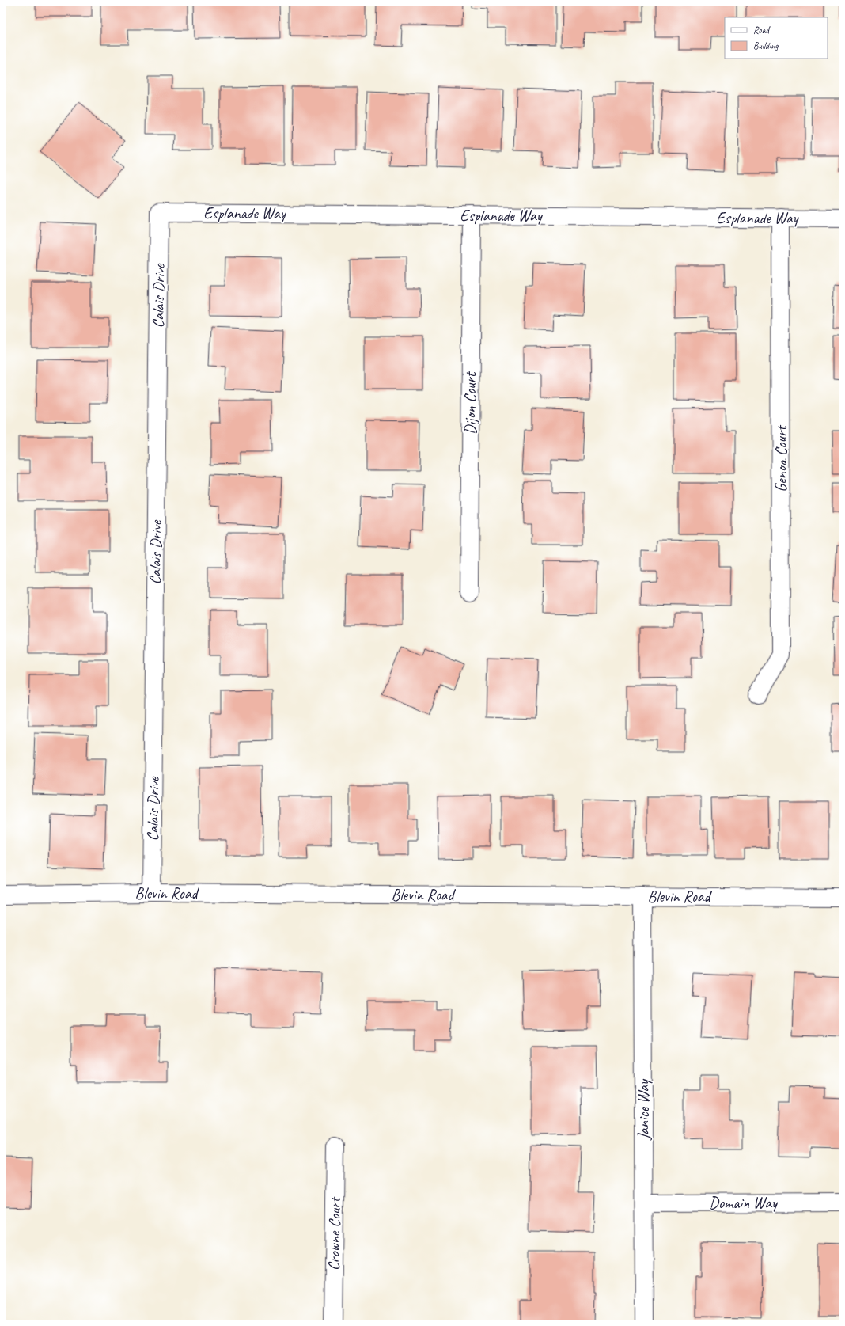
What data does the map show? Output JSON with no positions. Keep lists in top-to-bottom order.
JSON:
{
  "streets": {
    "street": [
      "Esplanade Way",
      "Calais Drive",
      "Dijon Court",
      "Genoa Court",
      "Blevin Road",
      "Janice Way",
      "Domain Way",
      "Crowne Court"
    ]
  },
  "crossings": [
    ["Esplanade Way", "Calais Drive"],
    ["Esplanade Way", "Dijon Court"],
    ["Esplanade Way", "Genoa Court"],
    ["Calais Drive", "Blevin Road"],
    ["Blevin Road", "Janice Way"],
    ["Janice Way", "Domain Way"]
  ],
  "legend": ["Road", "Building"]
}
